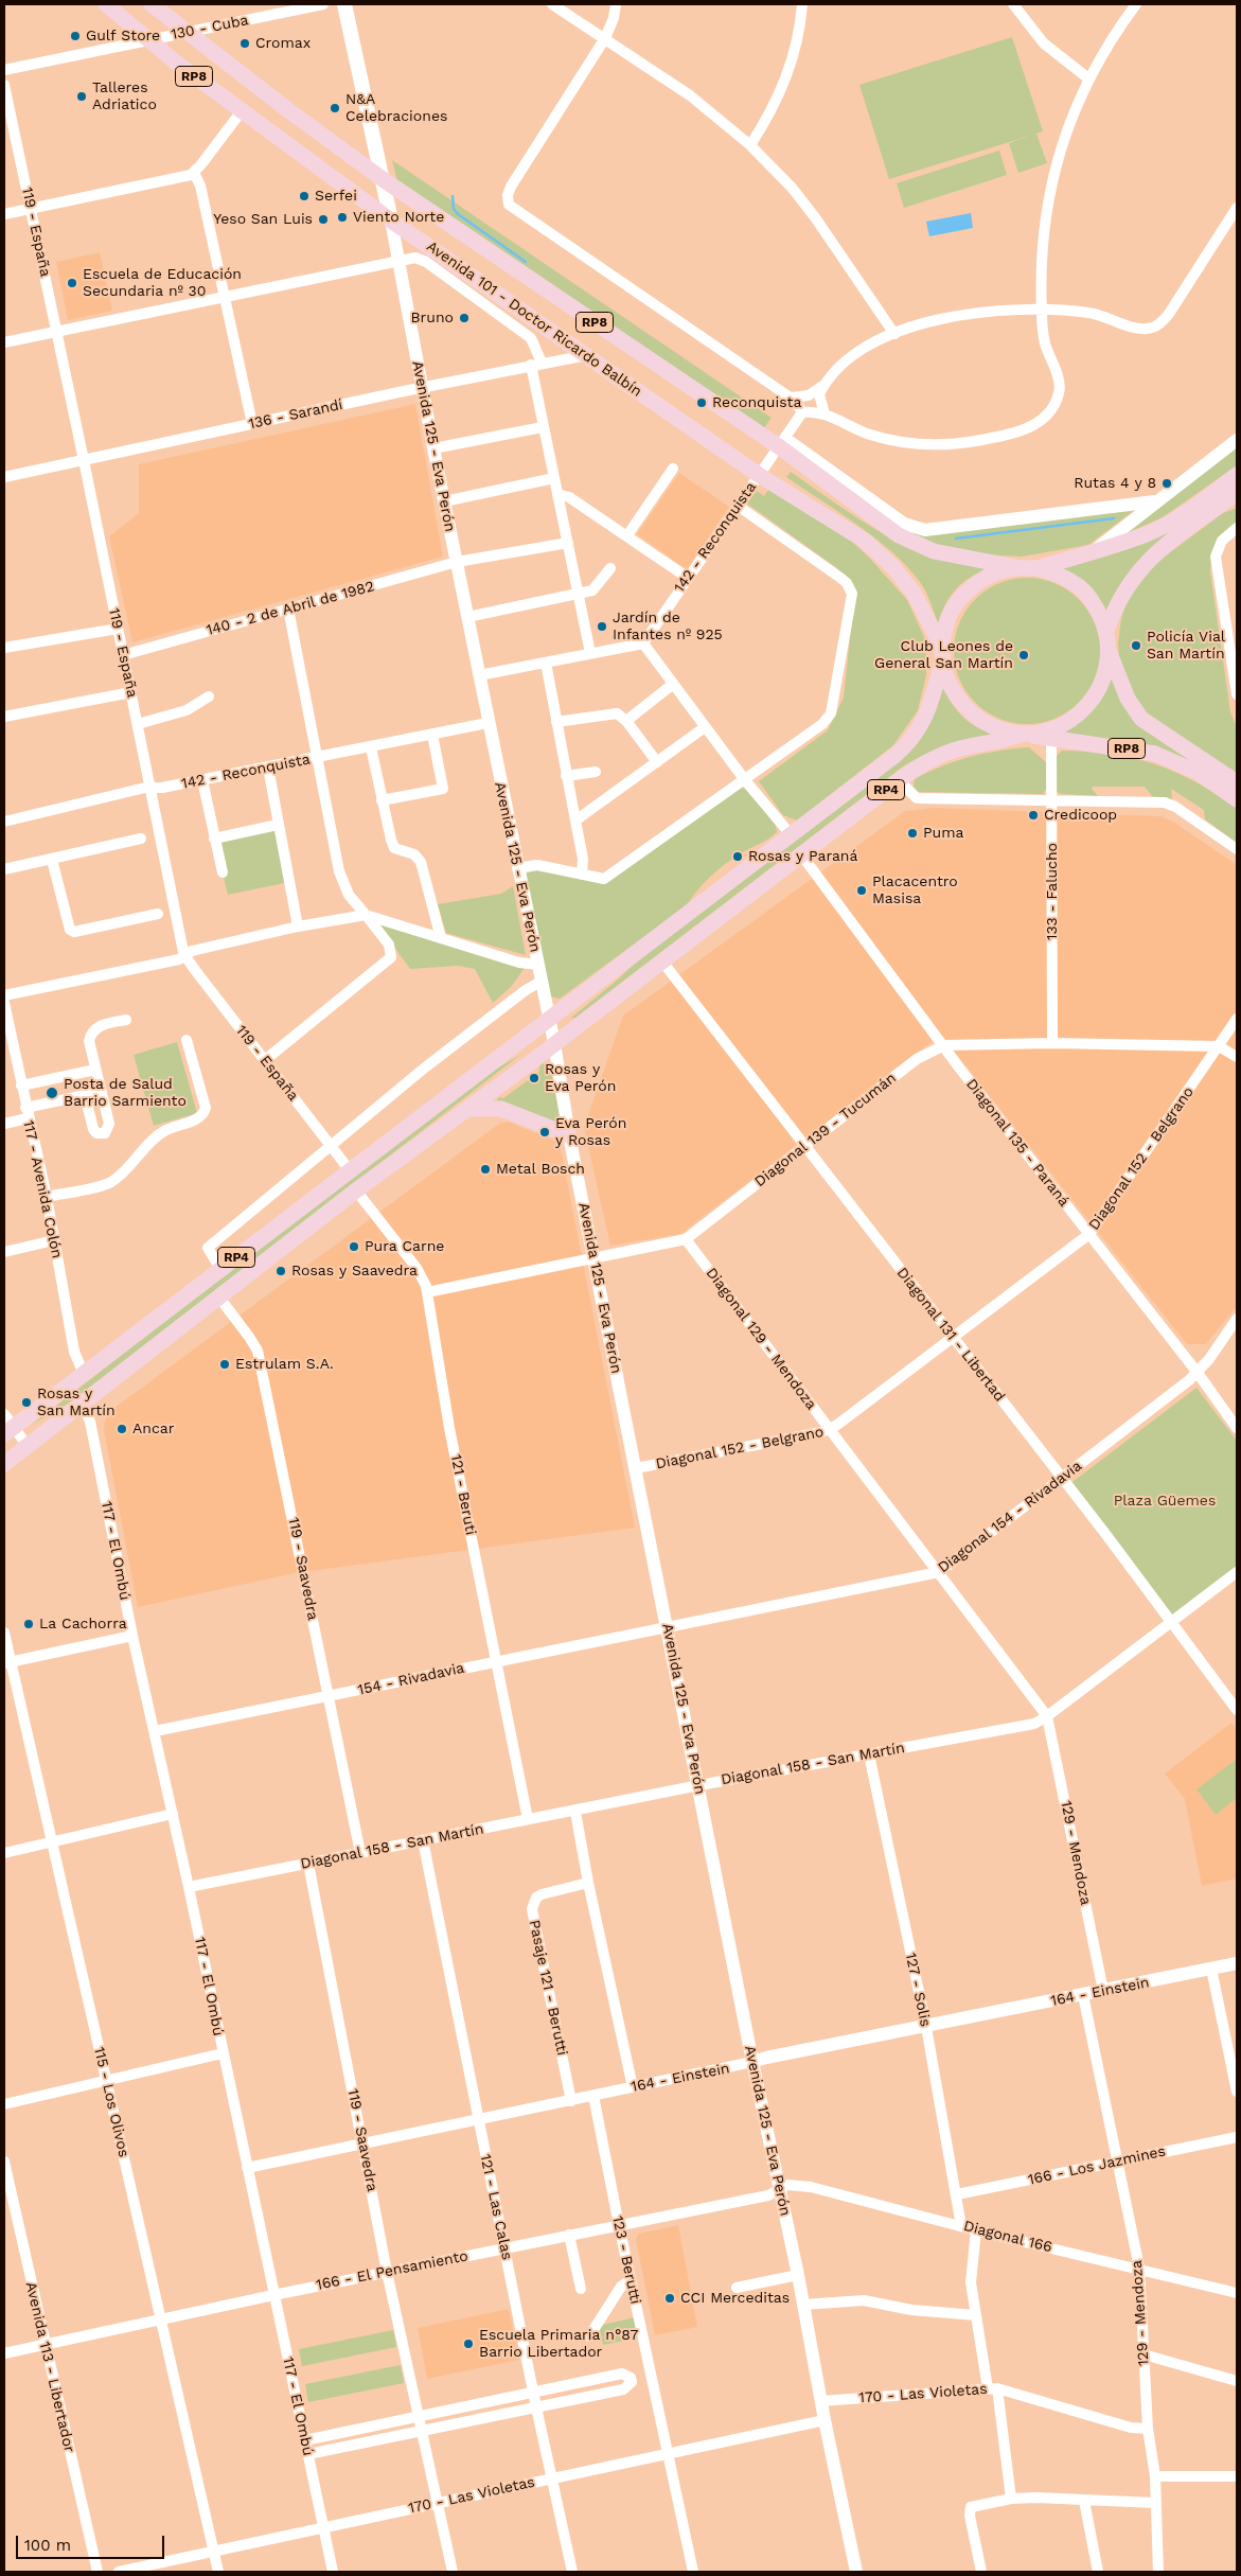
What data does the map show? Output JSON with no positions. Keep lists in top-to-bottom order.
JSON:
{
  "streets": {
    "main road": [
      "RP8",
      "Avenida 101 - Doctor Ricardo Balbín",
      "Avenida 125 - Eva Perón",
      "RP4"
    ],
    "street": [
      "130 - Cuba",
      "119 - España",
      "136 - Sarandí",
      "142 - Reconquista",
      "140 - 2 de Abril de 1982",
      "133 - Falucho",
      "Diagonal 139 - Tucumán",
      "Diagonal 135 - Paraná",
      "Diagonal 152 - Belgrano",
      "117 - Avenida Colón",
      "Diagonal 131 - Libertad",
      "Diagonal 129 - Mendoza",
      "121 - Beruti",
      "Diagonal 154 - Rivadavia",
      "117 - El Ombú",
      "119 - Saavedra",
      "154 - Rivadavia",
      "Diagonal 158 - San Martín",
      "129 - Mendoza",
      "Pasaje 121 - Berutti",
      "127 - Solis",
      "164 - Einstein",
      "115 - Los Olivos",
      "166 - Los Jazmines",
      "121 - Las Calas",
      "Diagonal 166",
      "123 - Berutti",
      "166 - El Pensamiento",
      "Avenida 113 - Libertador",
      "170 - Las Violetas"
    ]
  },
  "crossings": [
    ["130 - Cuba", "Avenida 101 - Doctor Ricardo Balbín"],
    ["RP8", "Avenida 101 - Doctor Ricardo Balbín"],
    ["RP8", "RP4"],
    ["RP8", "133 - Falucho"],
    ["119 - España", "136 - Sarandí"],
    ["119 - España", "142 - Reconquista"],
    ["119 - España", "140 - 2 de Abril de 1982"],
    ["119 - España", "RP4"],
    ["Avenida 101 - Doctor Ricardo Balbín", "136 - Sarandí"],
    ["Avenida 101 - Doctor Ricardo Balbín", "Avenida 125 - Eva Perón"],
    ["Avenida 101 - Doctor Ricardo Balbín", "142 - Reconquista"],
    ["Avenida 101 - Doctor Ricardo Balbín", "RP4"],
    ["136 - Sarandí", "Avenida 125 - Eva Perón"],
    ["Avenida 125 - Eva Perón", "142 - Reconquista"],
    ["Avenida 125 - Eva Perón", "140 - 2 de Abril de 1982"],
    ["Avenida 125 - Eva Perón", "RP4"],
    ["Avenida 125 - Eva Perón", "Diagonal 139 - Tucumán"],
    ["Avenida 125 - Eva Perón", "Diagonal 152 - Belgrano"],
    ["Avenida 125 - Eva Perón", "Diagonal 154 - Rivadavia"],
    ["Avenida 125 - Eva Perón", "154 - Rivadavia"],
    ["Avenida 125 - Eva Perón", "Diagonal 158 - San Martín"],
    ["Avenida 125 - Eva Perón", "164 - Einstein"],
    ["Avenida 125 - Eva Perón", "Diagonal 166"],
    ["Avenida 125 - Eva Perón", "166 - El Pensamiento"],
    ["Avenida 125 - Eva Perón", "170 - Las Violetas"],
    ["RP4", "Diagonal 135 - Paraná"],
    ["RP4", "117 - Avenida Colón"],
    ["RP4", "Diagonal 131 - Libertad"],
    ["RP4", "121 - Beruti"],
    ["RP4", "117 - El Ombú"],
    ["RP4", "119 - Saavedra"],
    ["133 - Falucho", "Diagonal 139 - Tucumán"],
    ["Diagonal 139 - Tucumán", "Diagonal 135 - Paraná"],
    ["Diagonal 139 - Tucumán", "Diagonal 152 - Belgrano"],
    ["Diagonal 139 - Tucumán", "Diagonal 131 - Libertad"],
    ["Diagonal 139 - Tucumán", "Diagonal 129 - Mendoza"],
    ["Diagonal 139 - Tucumán", "121 - Beruti"],
    ["Diagonal 135 - Paraná", "Diagonal 152 - Belgrano"],
    ["Diagonal 135 - Paraná", "Diagonal 154 - Rivadavia"],
    ["Diagonal 152 - Belgrano", "Diagonal 131 - Libertad"],
    ["Diagonal 152 - Belgrano", "Diagonal 129 - Mendoza"],
    ["Diagonal 131 - Libertad", "Diagonal 154 - Rivadavia"],
    ["Diagonal 131 - Libertad", "Diagonal 158 - San Martín"],
    ["Diagonal 129 - Mendoza", "Diagonal 154 - Rivadavia"],
    ["Diagonal 129 - Mendoza", "Diagonal 158 - San Martín"],
    ["Diagonal 129 - Mendoza", "129 - Mendoza"],
    ["121 - Beruti", "154 - Rivadavia"],
    ["121 - Beruti", "Diagonal 158 - San Martín"],
    ["Diagonal 154 - Rivadavia", "154 - Rivadavia"],
    ["117 - El Ombú", "154 - Rivadavia"],
    ["117 - El Ombú", "Diagonal 158 - San Martín"],
    ["117 - El Ombú", "164 - Einstein"],
    ["117 - El Ombú", "166 - El Pensamiento"],
    ["117 - El Ombú", "170 - Las Violetas"],
    ["119 - Saavedra", "154 - Rivadavia"],
    ["119 - Saavedra", "Diagonal 158 - San Martín"],
    ["119 - Saavedra", "164 - Einstein"],
    ["119 - Saavedra", "166 - El Pensamiento"],
    ["119 - Saavedra", "170 - Las Violetas"],
    ["Diagonal 158 - San Martín", "129 - Mendoza"],
    ["Diagonal 158 - San Martín", "127 - Solis"],
    ["Diagonal 158 - San Martín", "121 - Las Calas"],
    ["129 - Mendoza", "164 - Einstein"],
    ["129 - Mendoza", "166 - Los Jazmines"],
    ["129 - Mendoza", "Diagonal 166"],
    ["129 - Mendoza", "170 - Las Violetas"],
    ["Pasaje 121 - Berutti", "164 - Einstein"],
    ["127 - Solis", "164 - Einstein"],
    ["127 - Solis", "166 - Los Jazmines"],
    ["127 - Solis", "Diagonal 166"],
    ["164 - Einstein", "121 - Las Calas"],
    ["164 - Einstein", "123 - Berutti"],
    ["115 - Los Olivos", "166 - El Pensamiento"],
    ["115 - Los Olivos", "170 - Las Violetas"],
    ["121 - Las Calas", "166 - El Pensamiento"],
    ["121 - Las Calas", "170 - Las Violetas"],
    ["Diagonal 166", "166 - El Pensamiento"],
    ["123 - Berutti", "166 - El Pensamiento"],
    ["123 - Berutti", "170 - Las Violetas"],
    ["166 - El Pensamiento", "Avenida 113 - Libertador"]
  ],
  "parks": ["Plaza Güemes"],
  "places": [
    "Gulf Store",
    "Cromax",
    "Talleres Adriatico",
    "N&A Celebraciones",
    "Serfei",
    "Viento Norte",
    "Yeso San Luis",
    "Escuela de Educación Secundaria nº 30",
    "Bruno",
    "Reconquista",
    "Rutas 4 y 8",
    "Jardín de Infantes nº 925",
    "Policía Vial San Martín",
    "Club Leones de General San Martín",
    "Credicoop",
    "Puma",
    "Rosas y Paraná",
    "Placacentro Masisa",
    "Rosas y Eva Perón",
    "Posta de Salud Barrio Sarmiento",
    "Eva Perón y Rosas",
    "Metal Bosch",
    "Pura Carne",
    "Rosas y Saavedra",
    "Estrulam S.A.",
    "Rosas y San Martín",
    "Ancar",
    "La Cachorra",
    "CCI Merceditas",
    "Escuela Primaria n°87 Barrio Libertador"
  ],
  "scale_bar": "100 m"
}
